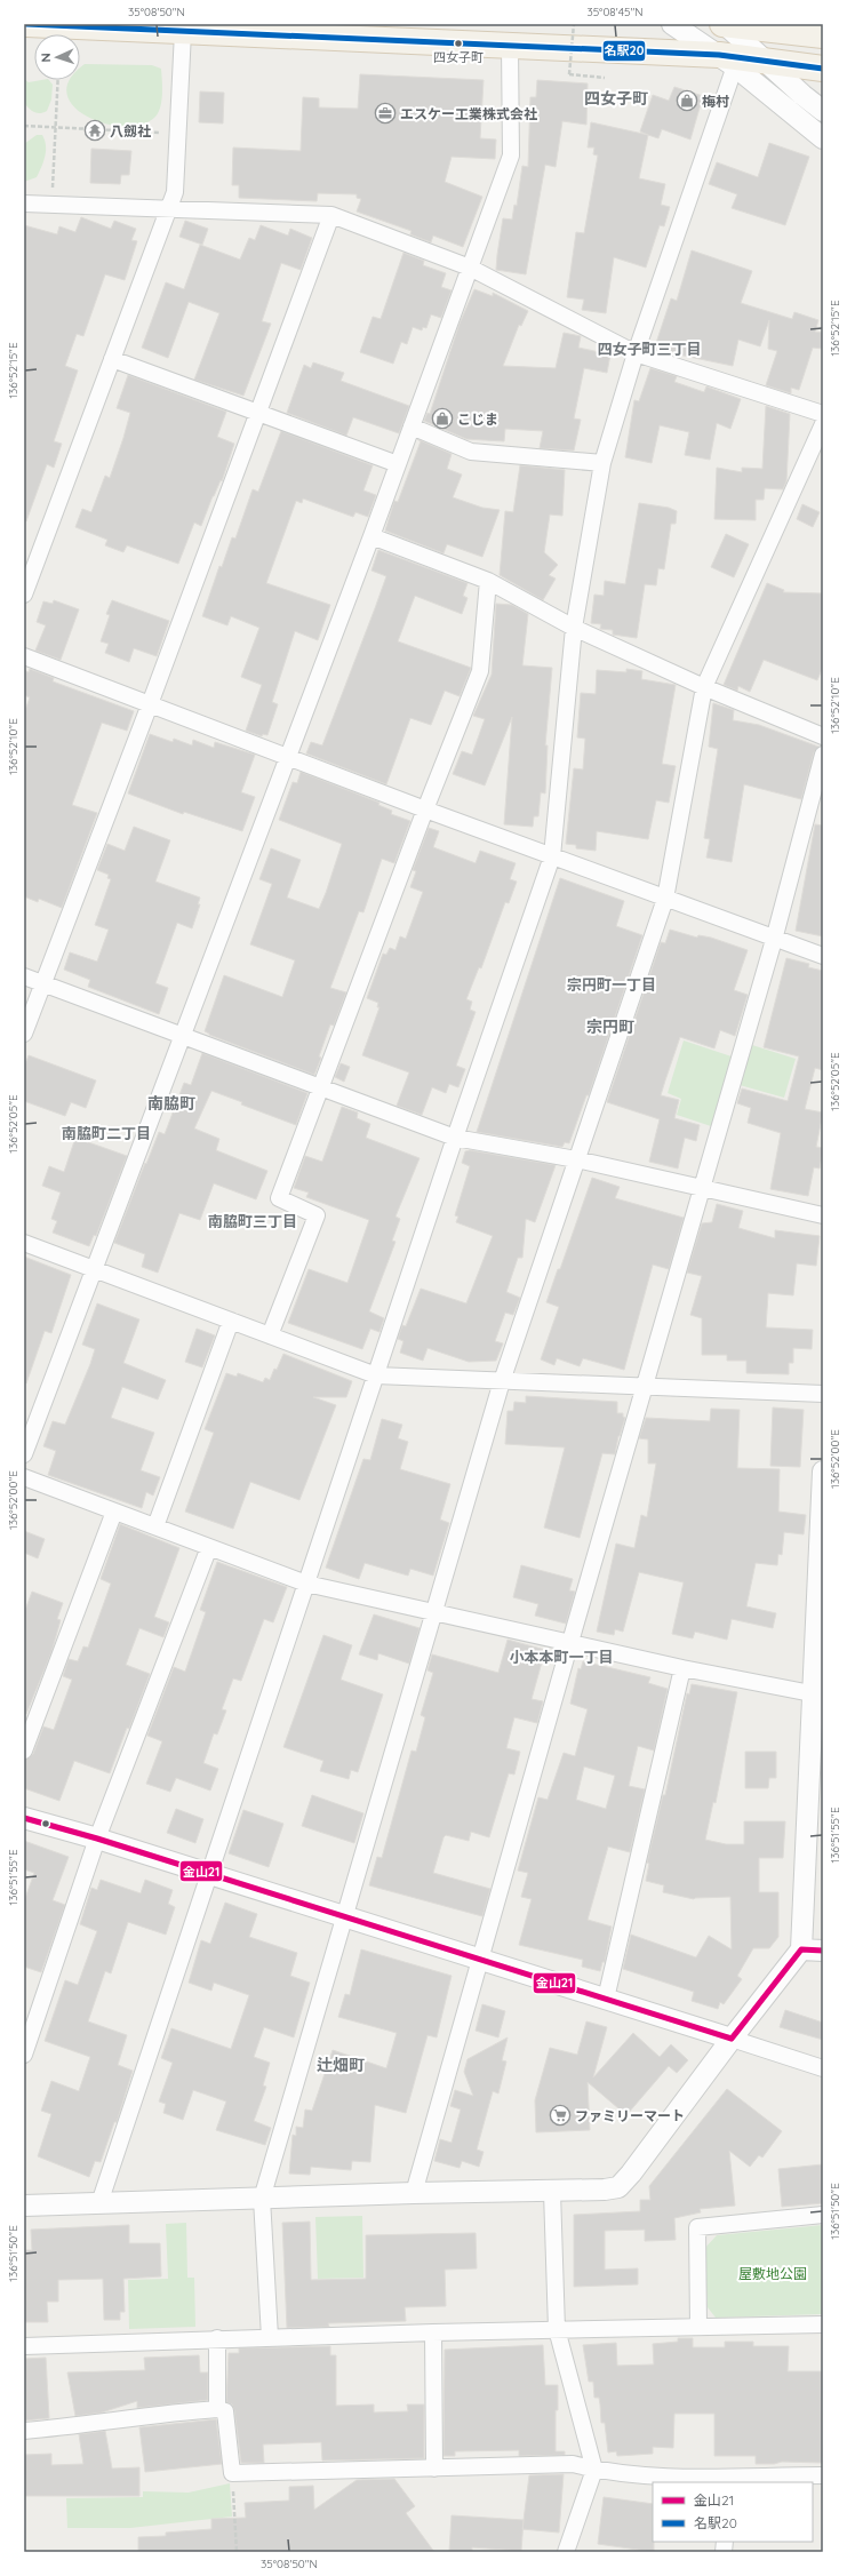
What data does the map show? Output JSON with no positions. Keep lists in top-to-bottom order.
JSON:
{
  "districts": [
    "四女子町",
    "四女子町三丁目",
    "宗円町一丁目",
    "宗円町",
    "南脇町",
    "南脇町二丁目",
    "南脇町三丁目",
    "小本本町一丁目",
    "辻畑町"
  ],
  "parks": ["屋敷地公園"],
  "places": {
    "other": ["四女子町"],
    "shop": ["梅村", "こじま"],
    "office": ["エスケー工業株式会社"],
    "temple": ["八劔社"],
    "supermarket": ["ファミリーマート"]
  },
  "lines": ["transit line 名駅20", "transit line 金山21"],
  "legend": ["金山21", "名駅20"],
  "north": "left",
  "coordinates": [
    "35°08'50\"N",
    "35°08'45\"N",
    "136°52'15\"E",
    "136°52'10\"E",
    "136°52'05\"E",
    "136°52'00\"E",
    "136°51'55\"E",
    "136°51'50\"E"
  ]
}
